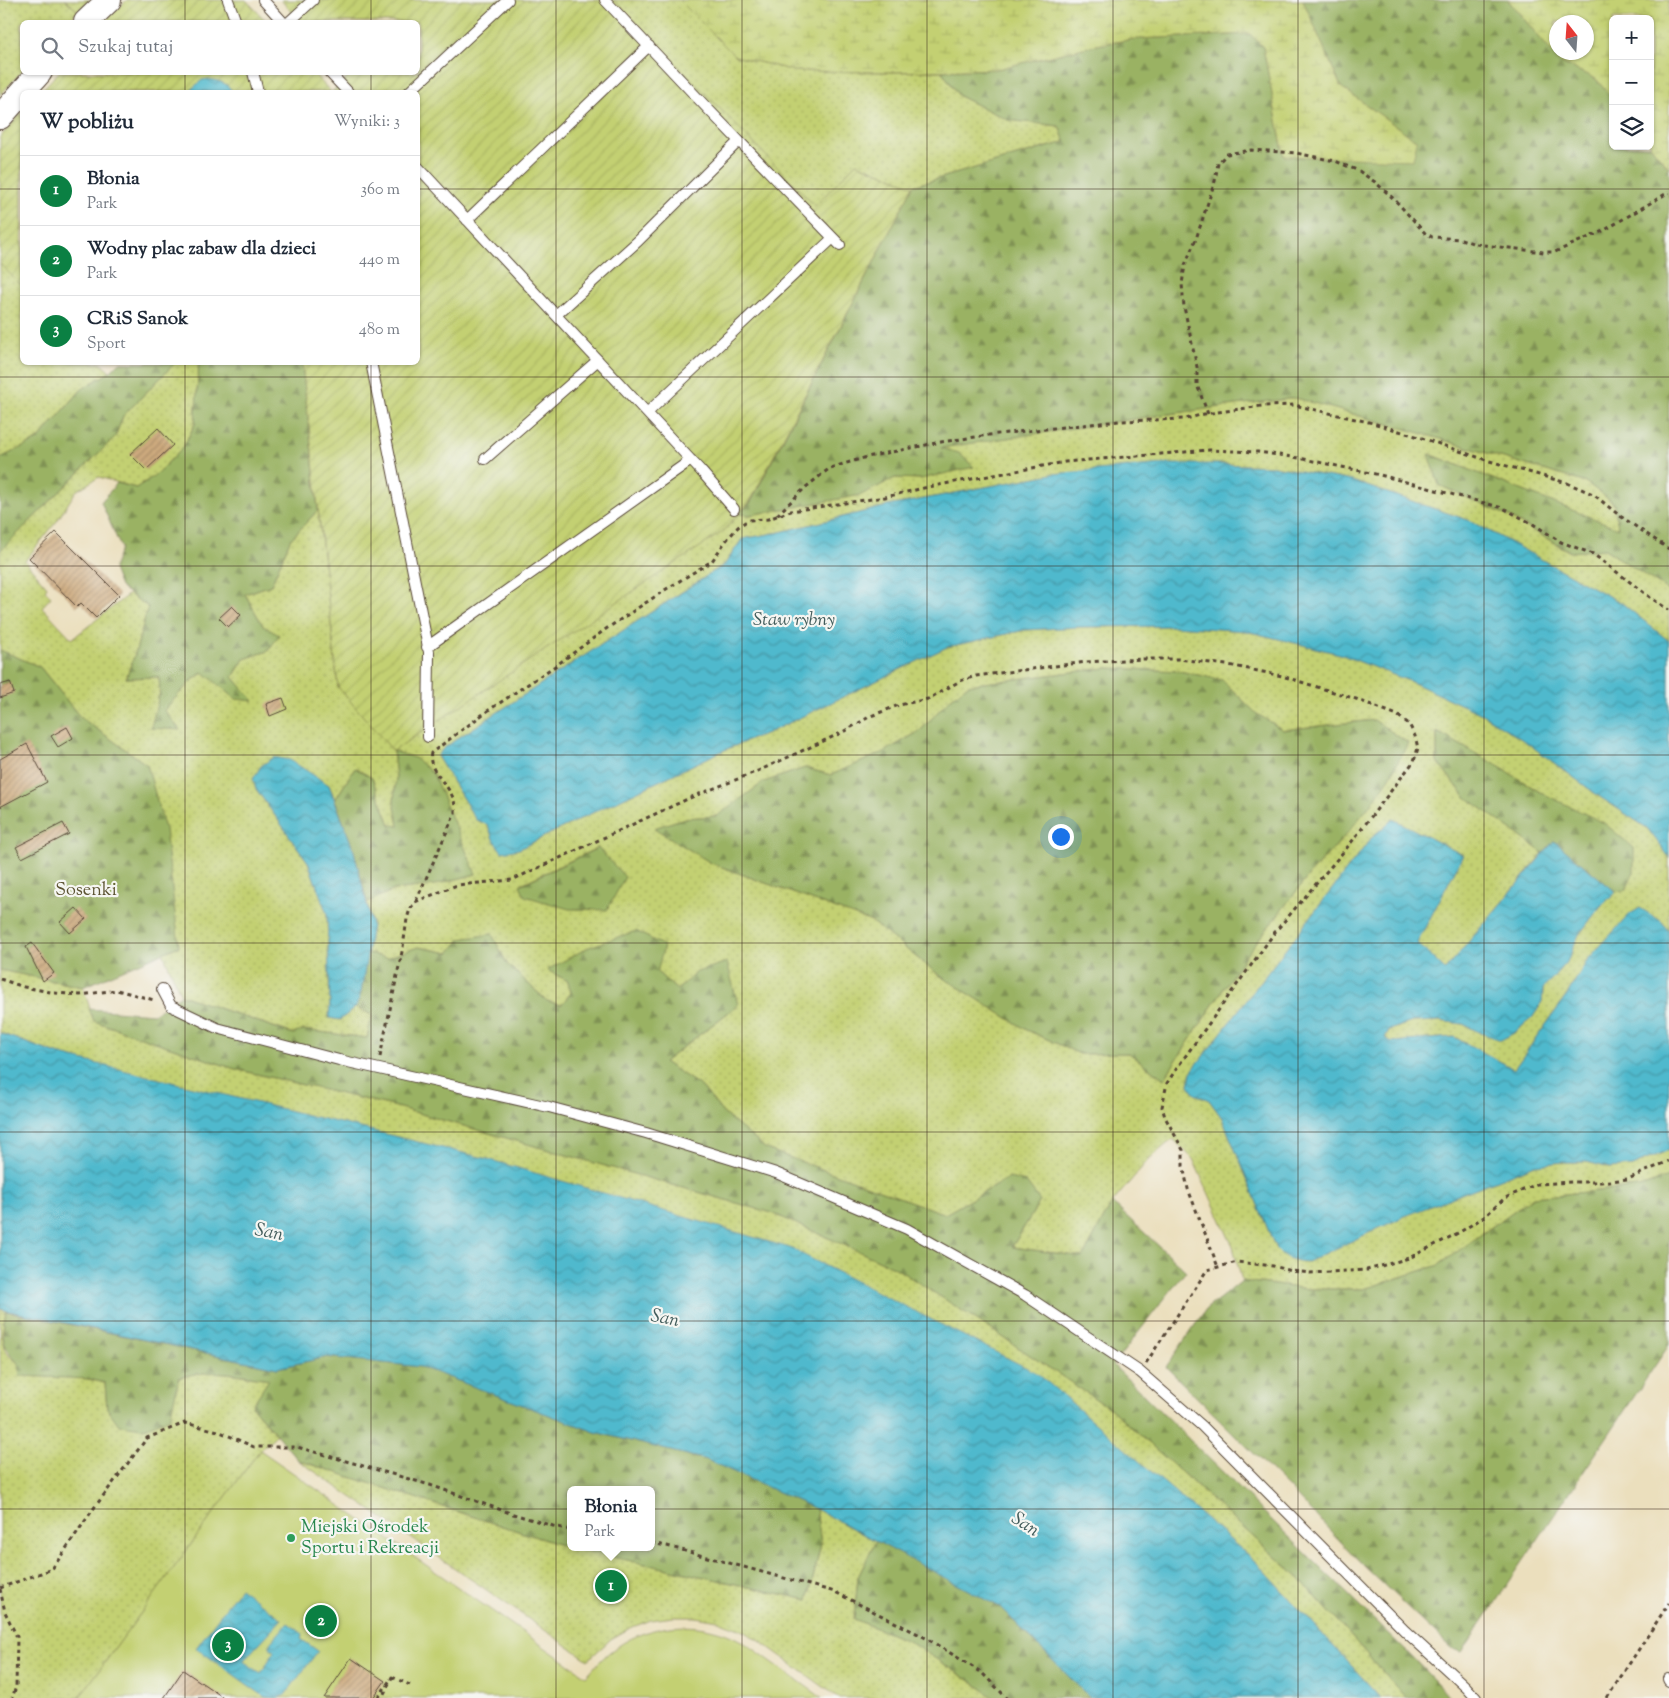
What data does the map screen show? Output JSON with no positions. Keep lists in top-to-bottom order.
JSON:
{
  "water": ["Staw rybny", "San"],
  "parks": ["Sosenki"],
  "places": ["Miejski Ośrodek Sportu i Rekreacji"],
  "north": "top",
  "page": {
    "map_buttons": ["+", "−"],
    "search": "Szukaj tutaj",
    "heading": ["W pobliżu", "Wyniki: 3"],
    "list": [
      {
        "mark": "1",
        "name": "Błonia",
        "note": "Park",
        "value": "360 m"
      },
      {
        "mark": "2",
        "name": "Wodny plac zabaw dla dzieci",
        "note": "Park",
        "value": "440 m"
      },
      {
        "mark": "3",
        "name": "CRiS Sanok",
        "note": "Sport",
        "value": "480 m"
      }
    ],
    "popup": ["Błonia", "Park"],
    "pins": ["1", "2", "3"]
  }
}
